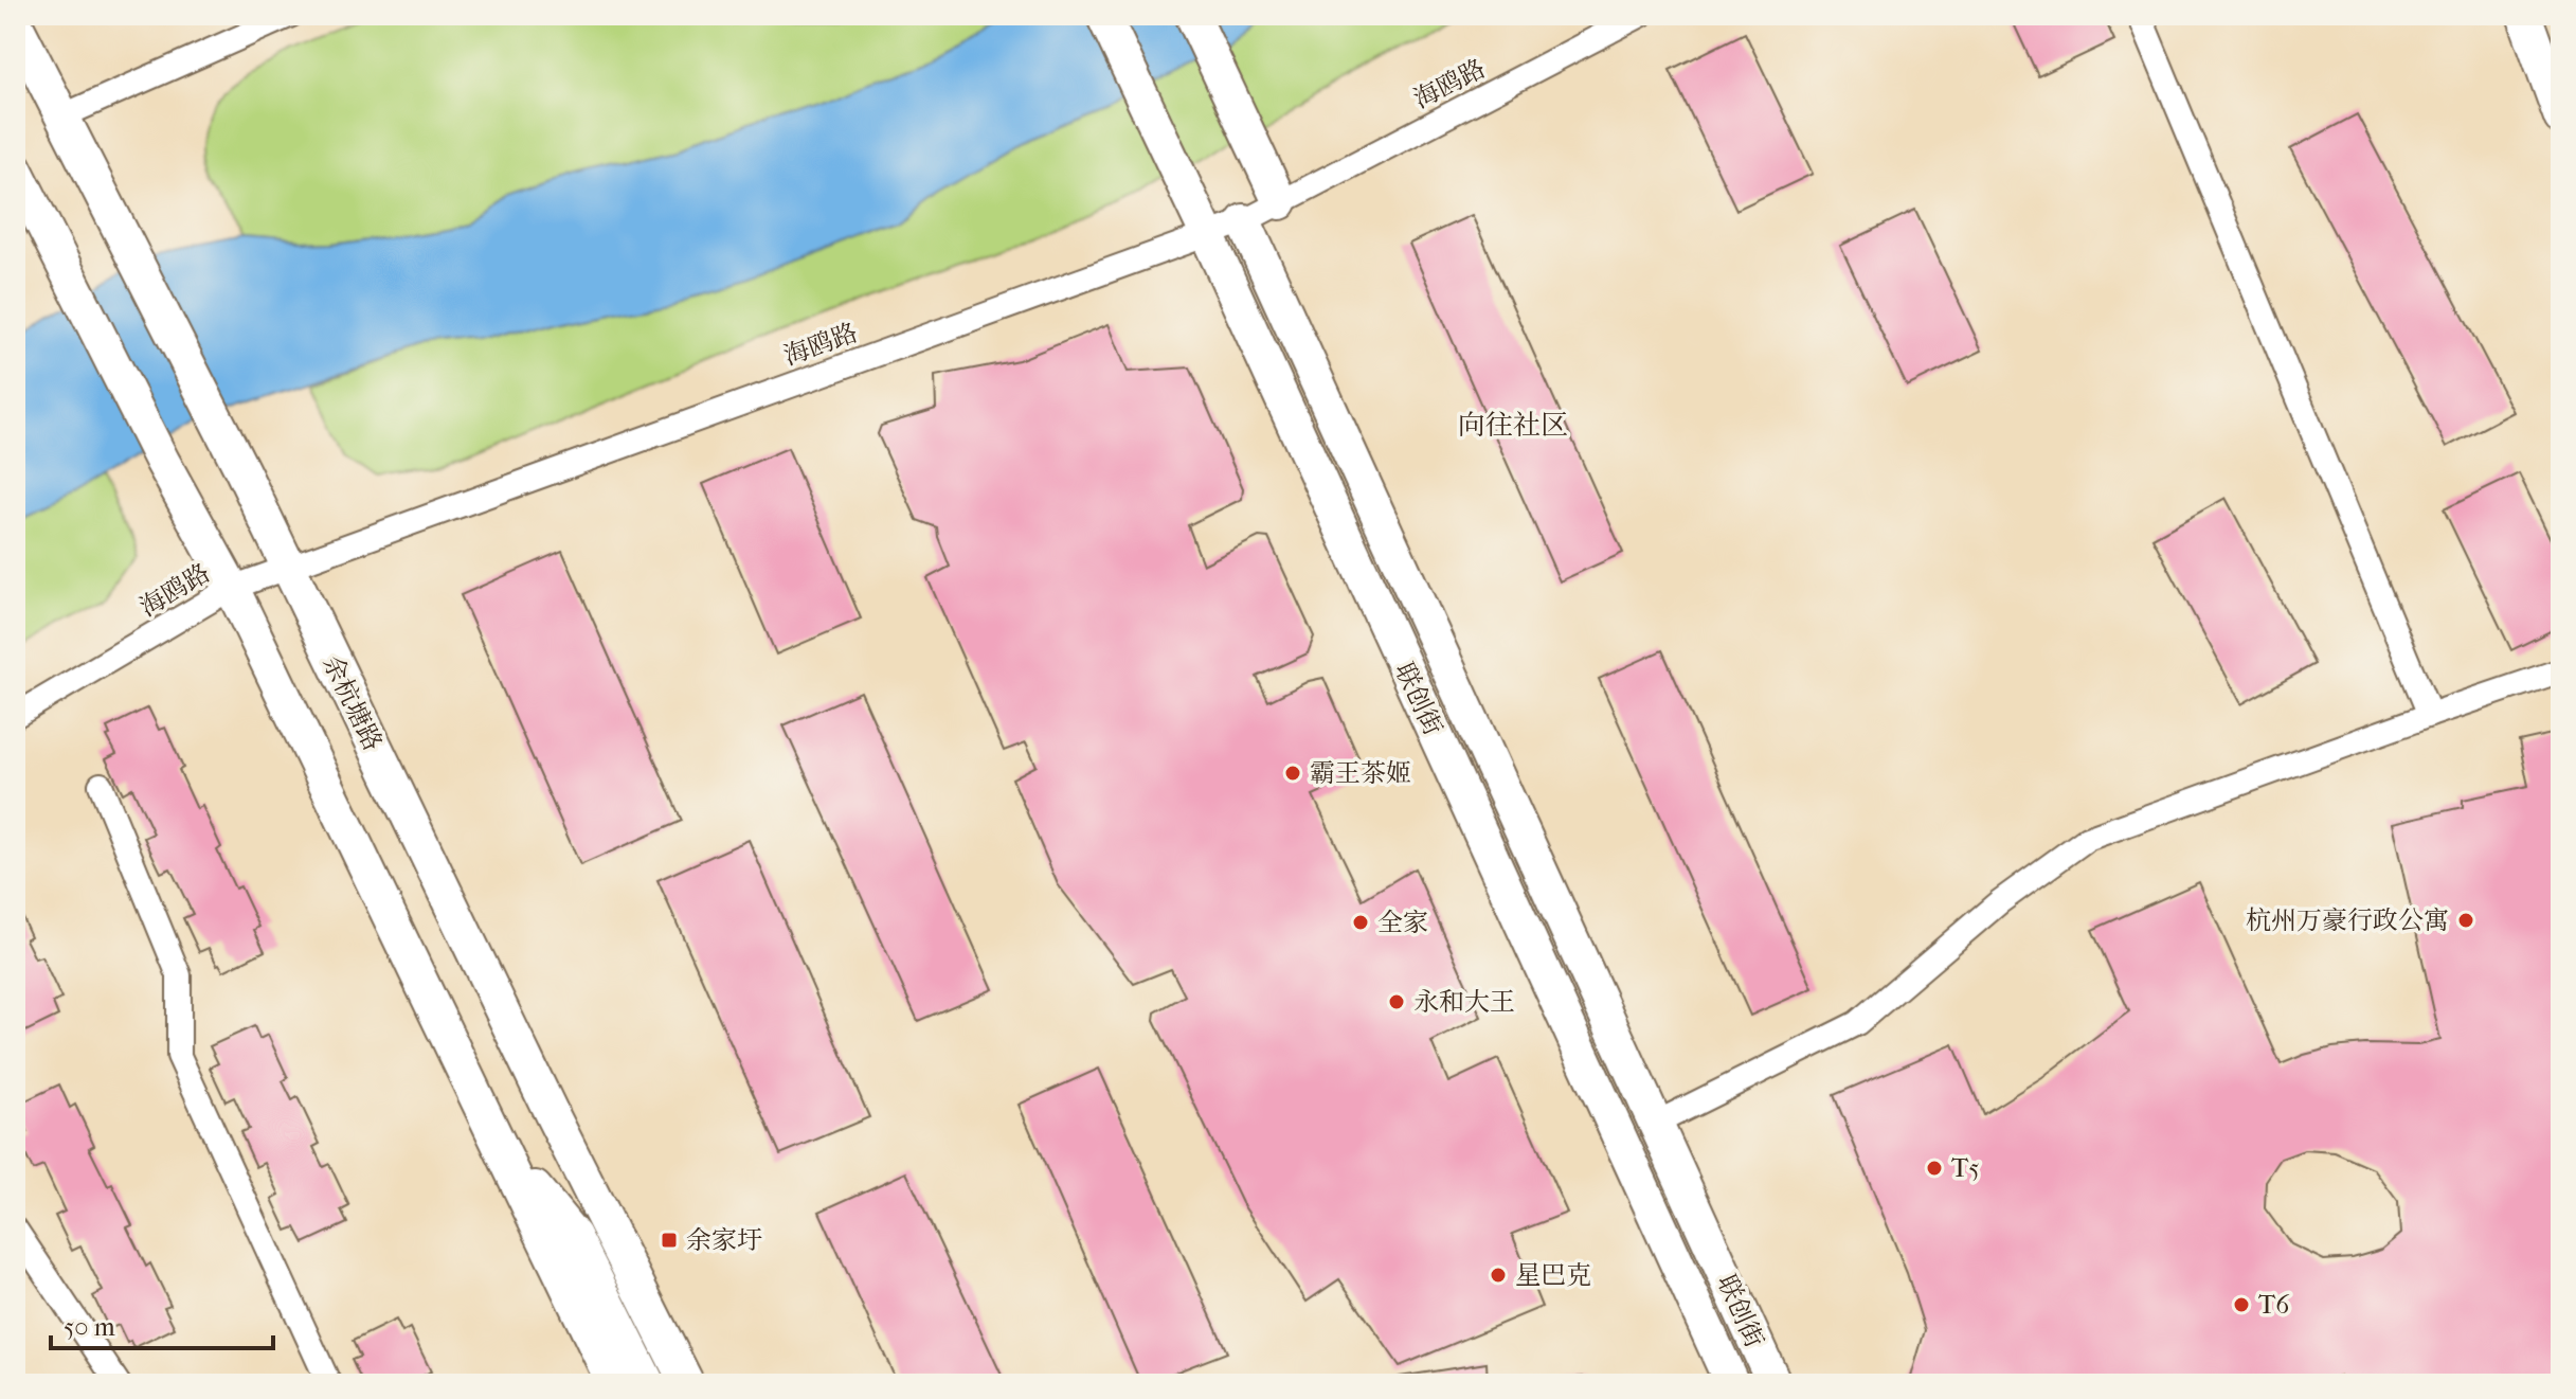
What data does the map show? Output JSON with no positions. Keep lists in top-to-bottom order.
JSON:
{
  "streets": {
    "street": ["海鸥路", "联创街", "余杭塘路"]
  },
  "crossings": [
    ["海鸥路", "联创街"],
    ["海鸥路", "余杭塘路"]
  ],
  "districts": ["向往社区"],
  "places": {
    "other": [
      "霸王茶姬",
      "杭州万豪行政公寓",
      "全家",
      "永和大王",
      "T5",
      "星巴克",
      "T6"
    ],
    "transit": ["余家圩"]
  },
  "scale_bar": "50 m"
}
